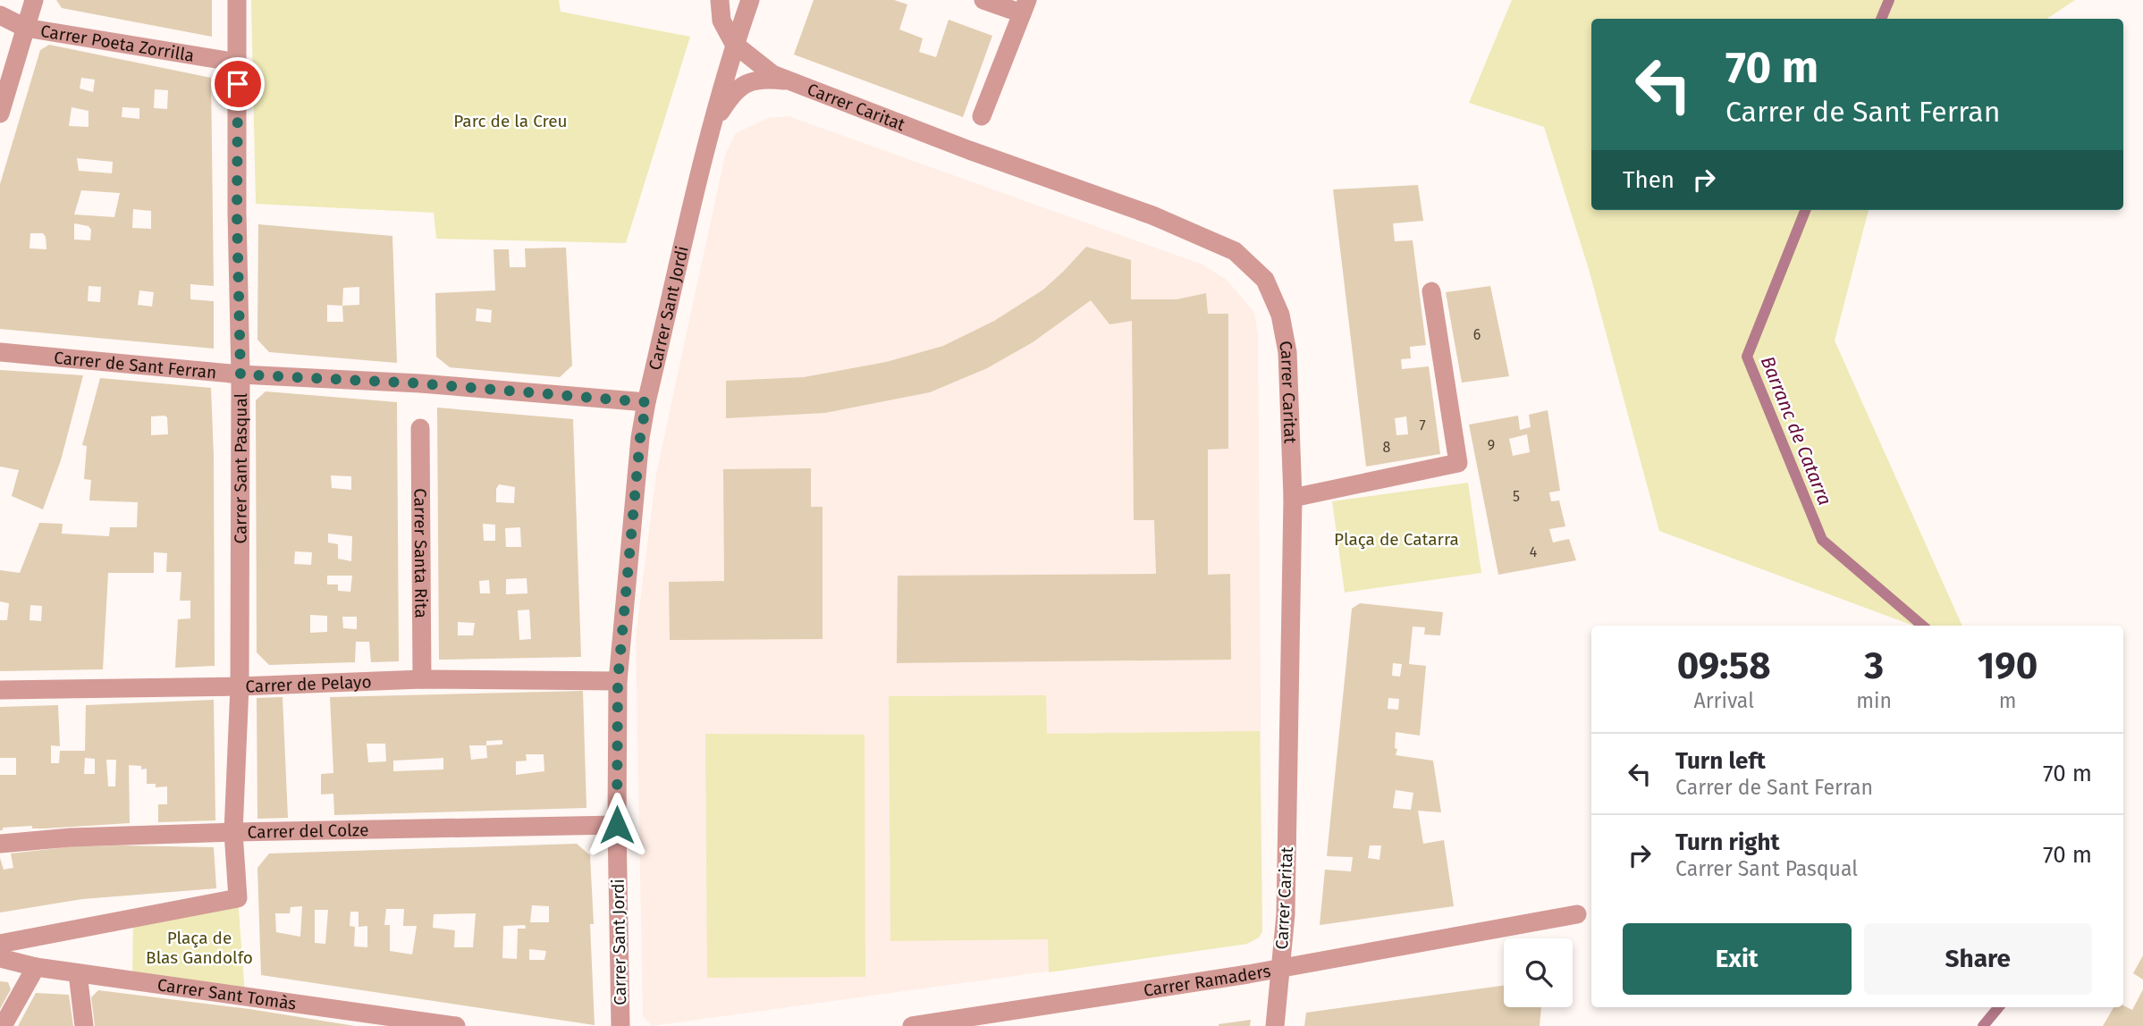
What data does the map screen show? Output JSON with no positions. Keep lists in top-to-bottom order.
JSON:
{
  "streets": {
    "street": [
      "Carrer Poeta Zorrilla",
      "Carrer Caritat",
      "Carrer Sant Jordi",
      "Carrer de Sant Ferran",
      "Carrer Sant Pasqual",
      "Carrer Santa Rita",
      "Carrer de Pelayo",
      "Carrer del Colze",
      "Carrer Ramaders",
      "Carrer Sant Tomàs"
    ]
  },
  "crossings": [
    ["Carrer Poeta Zorrilla", "Carrer Sant Pasqual"],
    ["Carrer Caritat", "Carrer Sant Jordi"],
    ["Carrer Caritat", "Carrer Ramaders"],
    ["Carrer Sant Jordi", "Carrer de Sant Ferran"],
    ["Carrer Sant Jordi", "Carrer de Pelayo"],
    ["Carrer Sant Jordi", "Carrer del Colze"],
    ["Carrer de Sant Ferran", "Carrer Sant Pasqual"],
    ["Carrer Sant Pasqual", "Carrer de Pelayo"],
    ["Carrer Sant Pasqual", "Carrer del Colze"],
    ["Carrer Santa Rita", "Carrer de Pelayo"]
  ],
  "water": ["Barranc de Catarra"],
  "parks": ["Parc de la Creu", "Plaça de Catarra", "Plaça de Blas Gandolfo"],
  "house_numbers": [
    "6",
    "7",
    "9",
    "8",
    "5",
    "4"
  ],
  "page": {
    "turn": ["70 m", "Carrer de Sant Ferran"],
    "then": "Then",
    "eta": [
      "09:58",
      "Arrival",
      "3",
      "min",
      "190",
      "m"
    ],
    "list": [
      {
        "name": "Turn left",
        "note": "Carrer de Sant Ferran",
        "value": "70 m"
      },
      {
        "name": "Turn right",
        "note": "Carrer Sant Pasqual",
        "value": "70 m"
      }
    ],
    "buttons": ["Exit", "Share"]
  }
}
